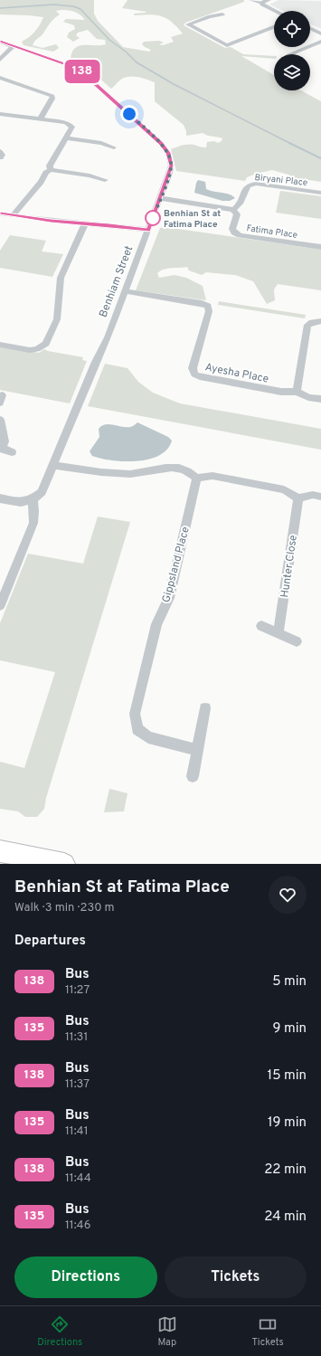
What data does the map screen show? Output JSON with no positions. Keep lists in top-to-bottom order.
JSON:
{
  "streets": {
    "street": [
      "Biryani Place",
      "Fatima Place",
      "Benhiam Street",
      "Ayesha Place",
      "Gippsland Place",
      "Hunter Close"
    ]
  },
  "crossings": [
    ["Biryani Place", "Fatima Place"],
    ["Benhiam Street", "Ayesha Place"]
  ],
  "places": ["Benhian St at Fatima Place"],
  "lines": ["bus line 138"],
  "page": {
    "on_map": "138",
    "heading": [
      ["Benhian St at Fatima Place", "Walk · 3 min · 230 m"],
      "Departures"
    ],
    "list": [
      {
        "mark": "138",
        "name": "Bus",
        "note": "11:27",
        "value": "5 min"
      },
      {
        "mark": "135",
        "name": "Bus",
        "note": "11:31",
        "value": "9 min"
      },
      {
        "mark": "138",
        "name": "Bus",
        "note": "11:37",
        "value": "15 min"
      },
      {
        "mark": "135",
        "name": "Bus",
        "note": "11:41",
        "value": "19 min"
      },
      {
        "mark": "138",
        "name": "Bus",
        "note": "11:44",
        "value": "22 min"
      },
      {
        "mark": "135",
        "name": "Bus",
        "note": "11:46",
        "value": "24 min"
      }
    ],
    "buttons": ["Directions", "Tickets"],
    "tabs": ["Directions", "Map", "Tickets"]
  }
}
